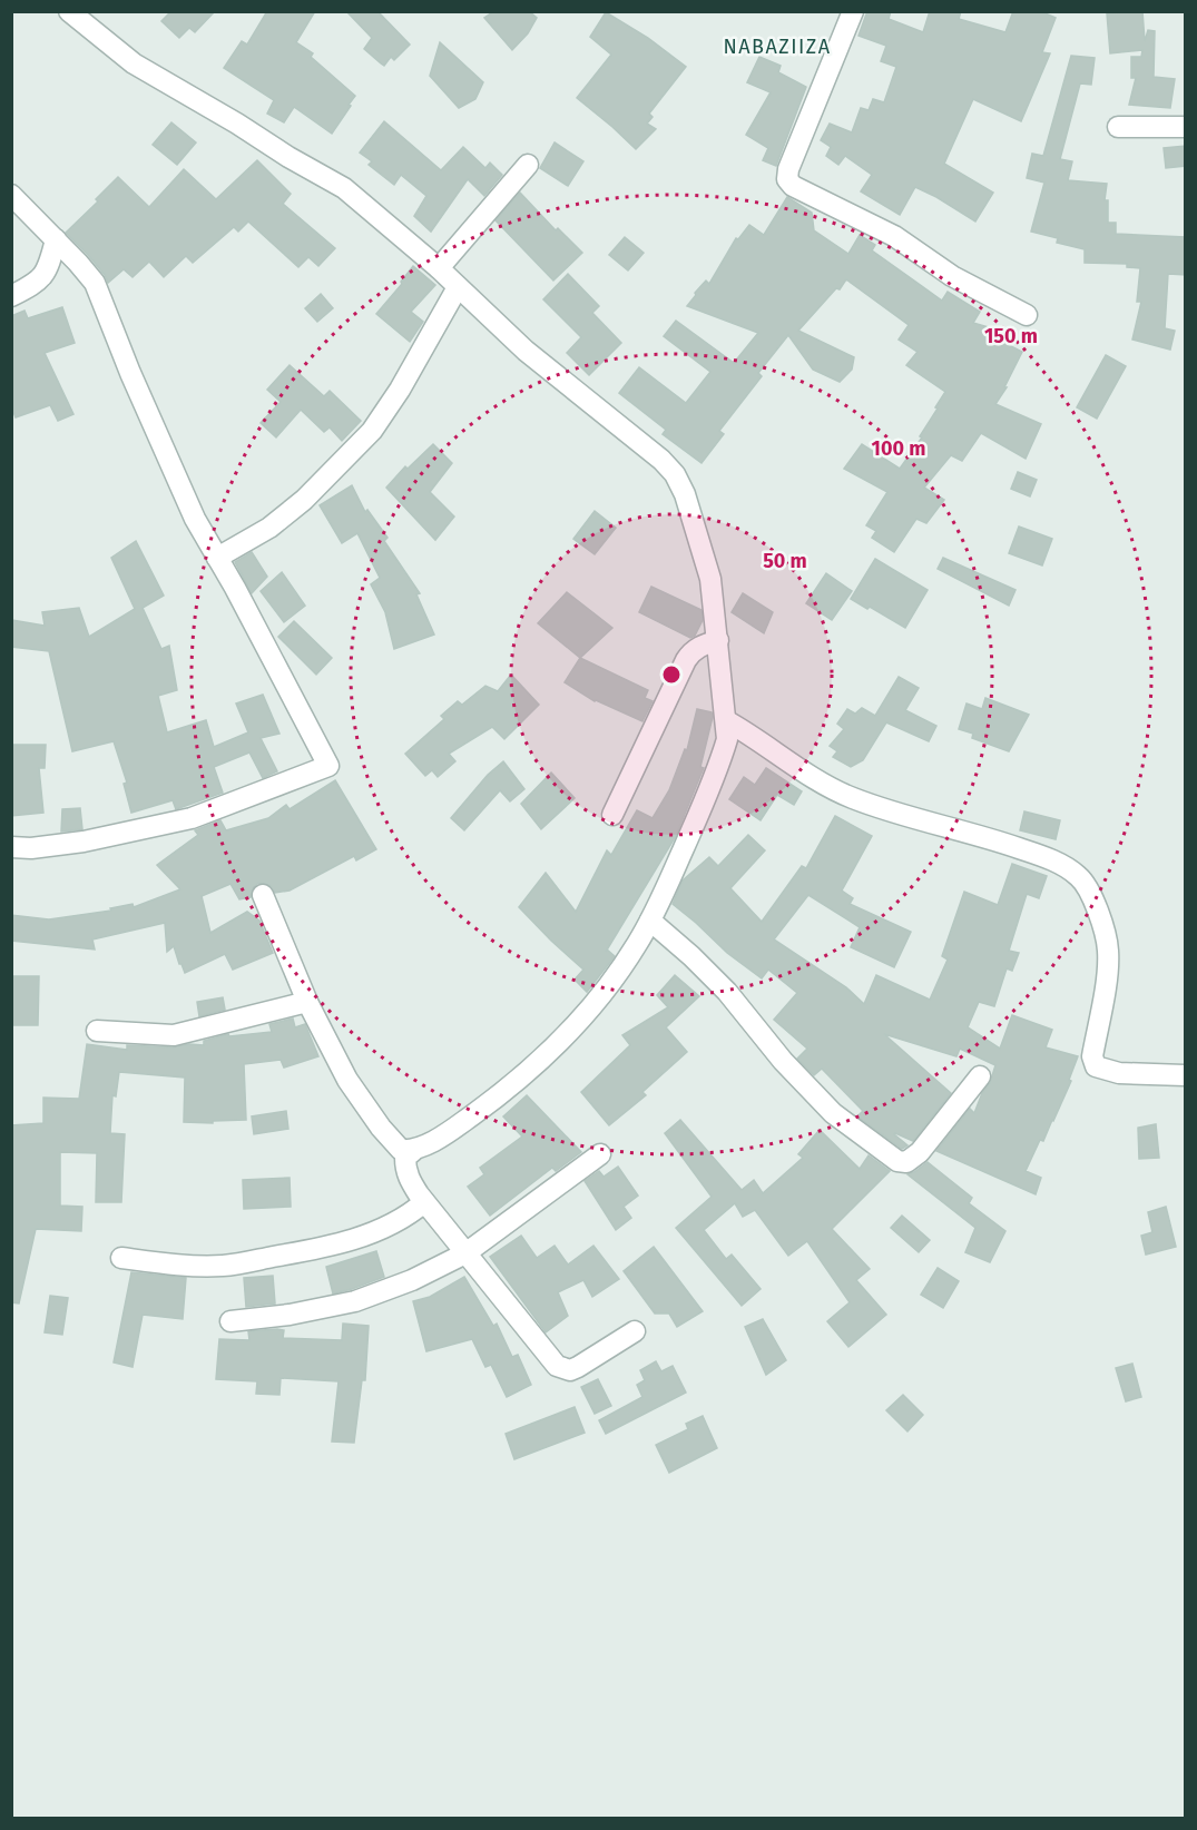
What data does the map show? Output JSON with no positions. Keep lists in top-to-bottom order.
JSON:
{
  "districts": ["NABAZIIZA"],
  "rings": ["150 m", "100 m", "50 m"]
}
